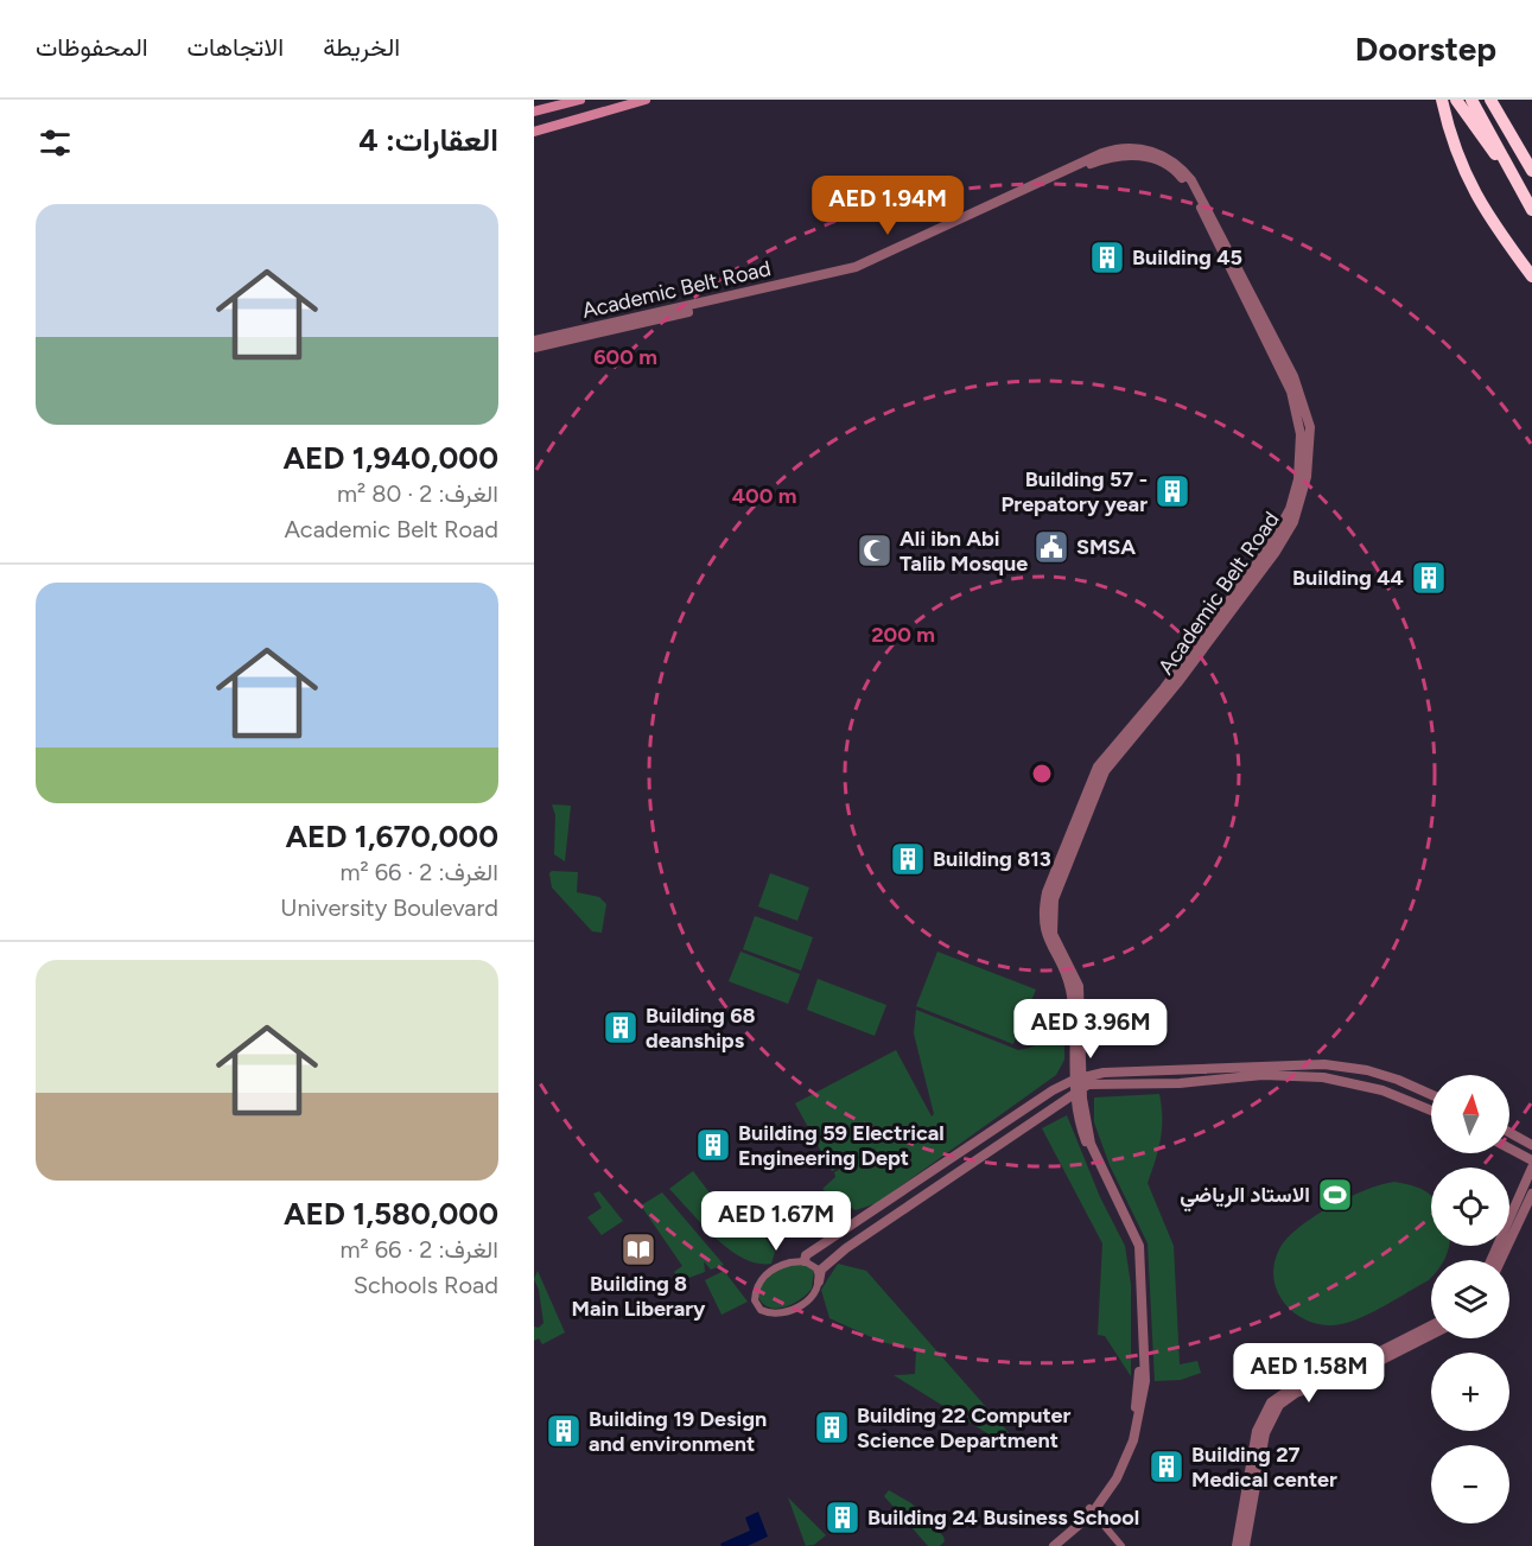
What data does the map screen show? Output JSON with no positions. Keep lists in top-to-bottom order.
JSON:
{
  "streets": {
    "street": ["Academic Belt Road"]
  },
  "places": {
    "building": [
      "Building 45",
      "Building 57 - Prepatory year",
      "Building 44",
      "Building 813",
      "Building 68 deanships",
      "Building 59 Electrical Engineering Dept",
      "Building 22 Computer Science Department",
      "Building 19 Design and environment",
      "Building 27 Medical center",
      "Building 24 Business School"
    ],
    "public building": ["SMSA"],
    "mosque": ["Ali ibn Abi Talib Mosque"],
    "sports": ["الاستاد الرياضي"],
    "library": ["Building 8 Main Liberary"]
  },
  "north": "top",
  "page": {
    "header": "Doorstep",
    "nav": ["الخريطة", "الاتجاهات", "المحفوظات"],
    "heading": "العقارات: 4",
    "price": [
      "AED 1.94M",
      "AED 3.96M",
      "AED 1.67M",
      "AED 1.58M"
    ],
    "list": [
      {
        "name": "AED 1,940,000",
        "note": "الغرف: 2 · 80 m² · Academic Belt Road"
      },
      {
        "name": "AED 1,670,000",
        "note": "الغرف: 2 · 66 m² · University Boulevard"
      },
      {
        "name": "AED 1,580,000",
        "note": "الغرف: 2 · 66 m² · Schools Road"
      }
    ],
    "map_buttons": ["+", "−"]
  },
  "rings": ["600 m", "400 m", "200 m"]
}
